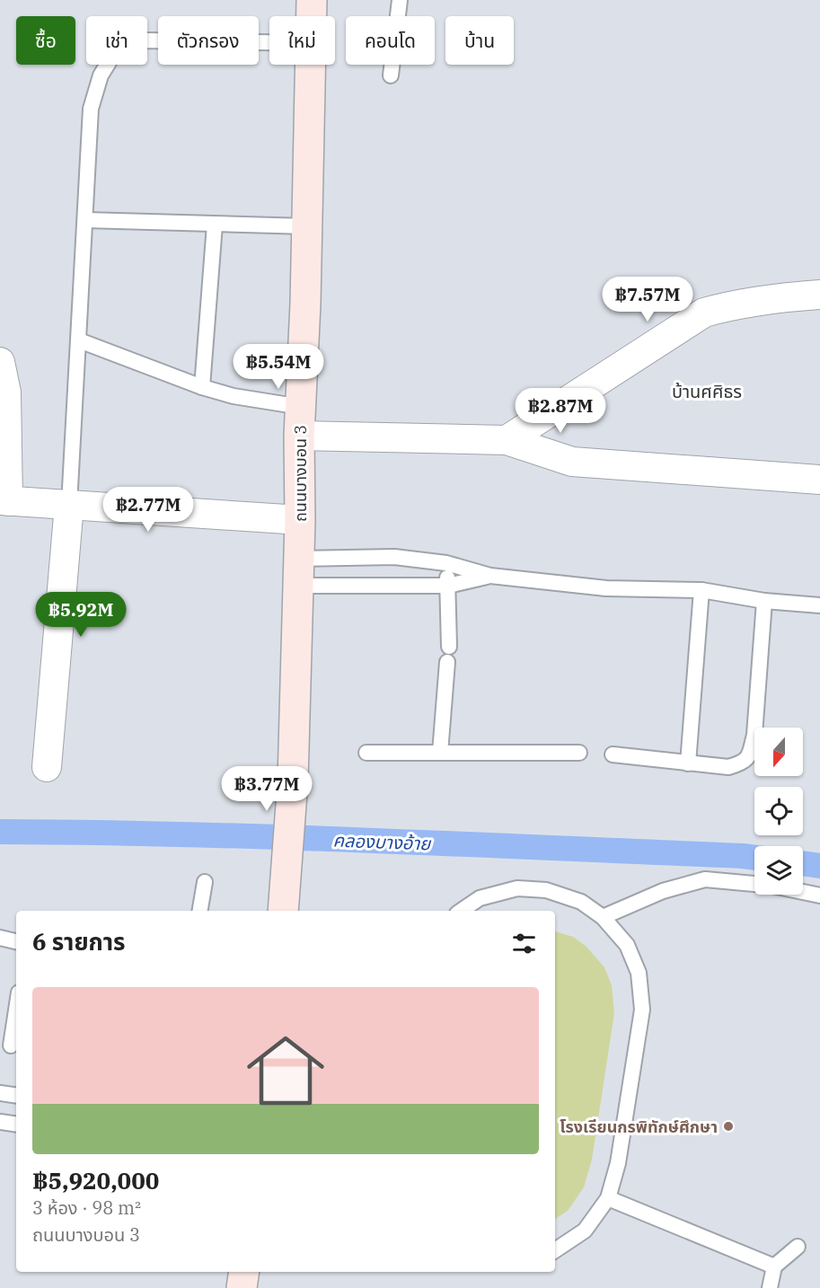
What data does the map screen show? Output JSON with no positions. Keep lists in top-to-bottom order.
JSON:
{
  "streets": {
    "main road": ["ถนนบางบอน 3"]
  },
  "districts": ["บ้านศศิธร"],
  "water": ["คลองบางอ้าย"],
  "places": ["โรงเรียนกรพิทักษ์ศึกษา"],
  "north": "bottom",
  "page": {
    "chip": [
      "ซื้อ",
      "เช่า",
      "ตัวกรอง",
      "ใหม่",
      "คอนโด",
      "บ้าน"
    ],
    "price": [
      "฿7.57M",
      "฿5.54M",
      "฿2.87M",
      "฿2.77M",
      "฿5.92M",
      "฿3.77M"
    ],
    "heading": "6 รายการ",
    "list": [
      {
        "name": "฿5,920,000",
        "note": "3 ห้อง · 98 m² · ถนนบางบอน 3"
      }
    ]
  }
}
